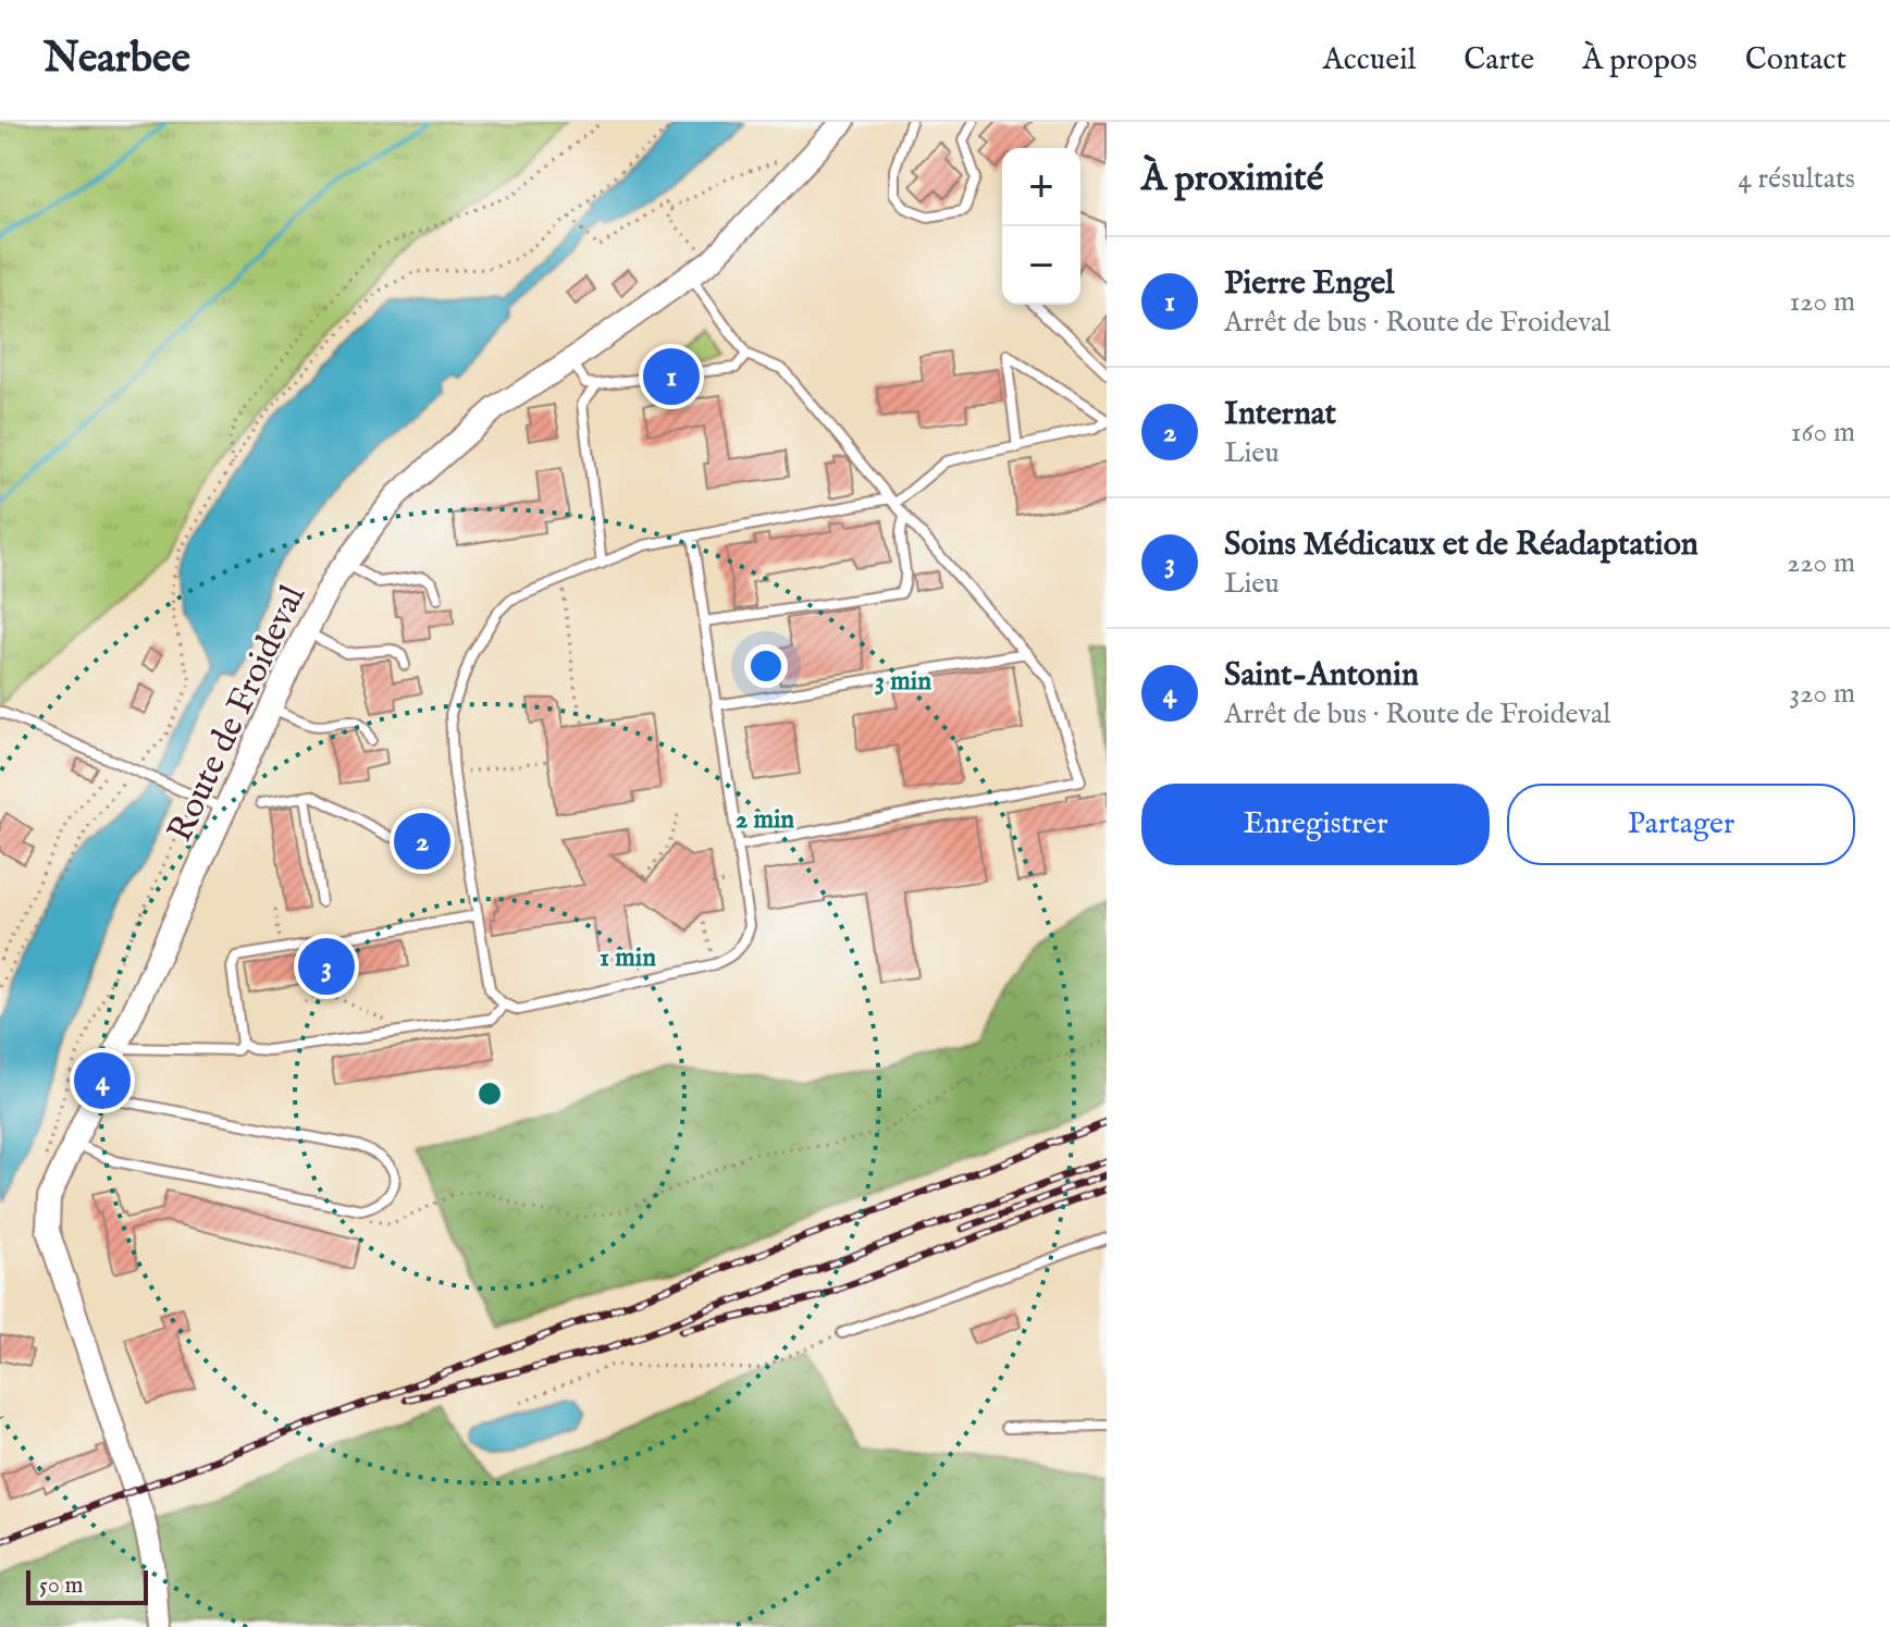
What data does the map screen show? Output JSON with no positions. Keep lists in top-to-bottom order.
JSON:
{
  "streets": {
    "street": ["Route de Froideval"]
  },
  "scale_bar": "50 m",
  "page": {
    "header": "Nearbee",
    "nav": [
      "Accueil",
      "Carte",
      "À propos",
      "Contact"
    ],
    "heading": ["À proximité", "4 résultats"],
    "map_buttons": ["+", "−"],
    "list": [
      {
        "mark": "1",
        "name": "Pierre Engel",
        "note": "Arrêt de bus · Route de Froideval",
        "value": "120 m"
      },
      {
        "mark": "2",
        "name": "Internat",
        "note": "Lieu",
        "value": "160 m"
      },
      {
        "mark": "3",
        "name": "Soins Médicaux et de Réadaptation",
        "note": "Lieu",
        "value": "220 m"
      },
      {
        "mark": "4",
        "name": "Saint-Antonin",
        "note": "Arrêt de bus · Route de Froideval",
        "value": "320 m"
      }
    ],
    "pins": [
      "1",
      "2",
      "3",
      "4"
    ],
    "buttons": ["Enregistrer", "Partager"],
    "scale": "50 m"
  },
  "rings": ["3 min", "2 min", "1 min"]
}
